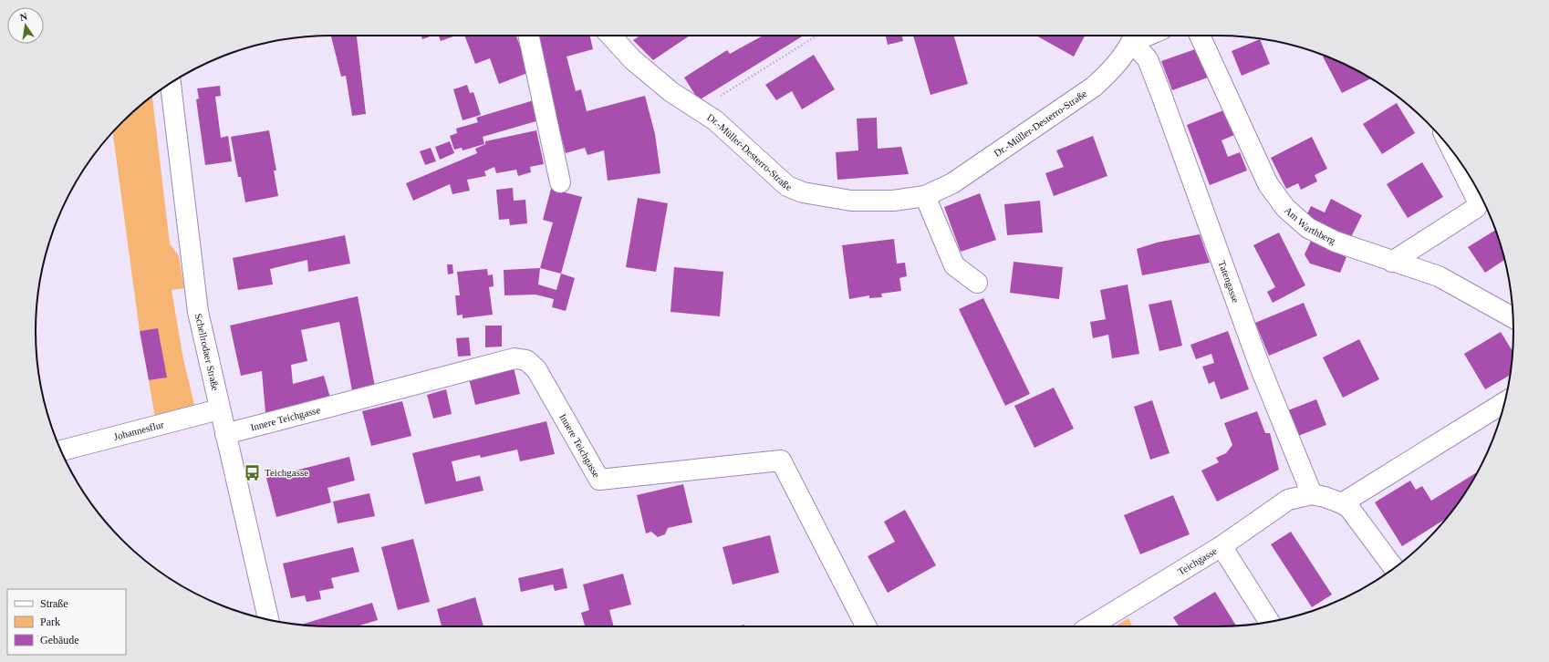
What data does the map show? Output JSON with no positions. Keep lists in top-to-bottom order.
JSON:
{
  "streets": {
    "street": [
      "Dr.-Müller-Desterro-Straße",
      "Am Warthberg",
      "Tatengasse",
      "Schellrodaer Straße",
      "Innere Teichgasse",
      "Johannesflur",
      "Teichgasse"
    ]
  },
  "crossings": [
    ["Dr.-Müller-Desterro-Straße", "Tatengasse"],
    ["Tatengasse", "Teichgasse"],
    ["Schellrodaer Straße", "Innere Teichgasse"],
    ["Schellrodaer Straße", "Johannesflur"]
  ],
  "places": {
    "bus stop": ["Teichgasse"]
  },
  "legend": ["Straße", "Park", "Gebäude"],
  "north": "top"
}
